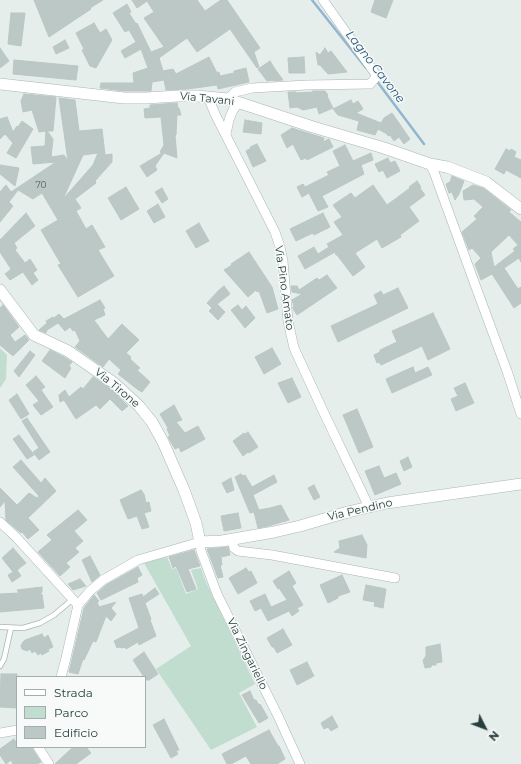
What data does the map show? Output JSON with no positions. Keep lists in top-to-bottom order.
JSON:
{
  "streets": {
    "street": [
      "Via Tavani",
      "Via Pino Amato",
      "Via Tirone",
      "Via Pendino",
      "Via Zingariello"
    ]
  },
  "crossings": [
    ["Via Tavani", "Via Pino Amato"],
    ["Via Pino Amato", "Via Pendino"],
    ["Via Tirone", "Via Pendino"],
    ["Via Tirone", "Via Zingariello"],
    ["Via Pendino", "Via Zingariello"]
  ],
  "water": ["Lagno Cavone"],
  "house_numbers": ["70"],
  "legend": ["Strada", "Parco", "Edificio"],
  "north": "bottom right"
}
